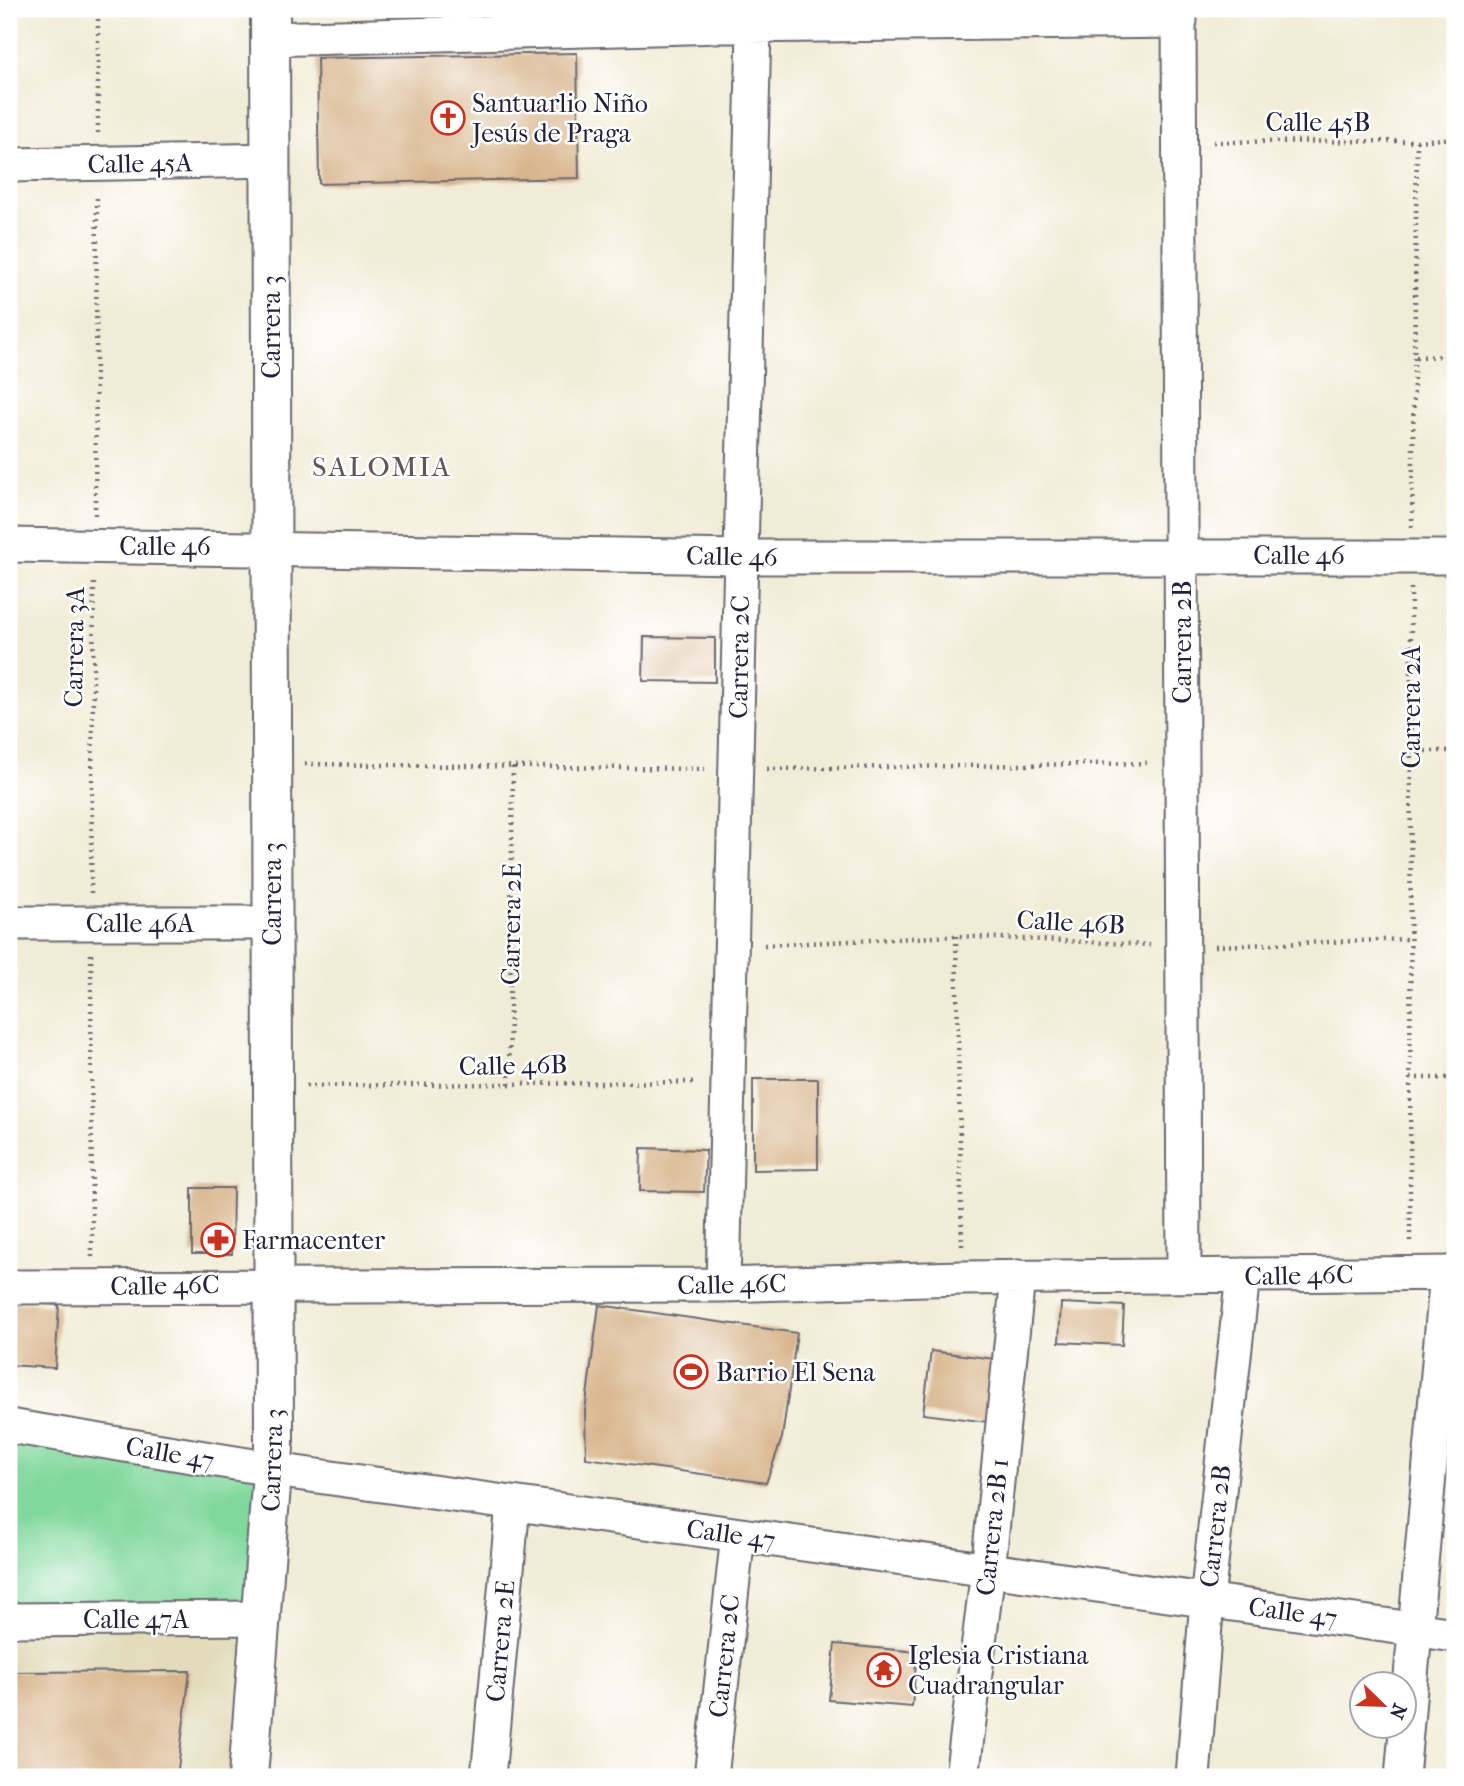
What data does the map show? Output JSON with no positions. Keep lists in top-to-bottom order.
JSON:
{
  "streets": {
    "street": [
      "Calle 45A",
      "Carrera 3",
      "Calle 46",
      "Carrera 2B",
      "Carrera 2C",
      "Calle 46A",
      "Carrera 2E",
      "Calle 46C",
      "Calle 47",
      "Carrera 2B 1",
      "Calle 47A"
    ],
    "path": [
      "Calle 45B",
      "Carrera 3A",
      "Carrera 2A",
      "Calle 46B"
    ]
  },
  "crossings": [
    ["Calle 45B", "Carrera 2B"],
    ["Calle 45B", "Carrera 2A"],
    ["Calle 45A", "Carrera 3"],
    ["Calle 45A", "Carrera 3A"],
    ["Carrera 3", "Calle 46"],
    ["Carrera 3", "Calle 46A"],
    ["Carrera 3", "Calle 46C"],
    ["Carrera 3", "Calle 47"],
    ["Carrera 3", "Calle 47A"],
    ["Calle 46", "Carrera 2B"],
    ["Calle 46", "Carrera 3A"],
    ["Calle 46", "Carrera 2C"],
    ["Calle 46", "Carrera 2A"],
    ["Carrera 2B", "Calle 46B"],
    ["Carrera 2B", "Calle 46C"],
    ["Carrera 2B", "Calle 47"],
    ["Carrera 3A", "Calle 46A"],
    ["Carrera 3A", "Calle 46C"],
    ["Carrera 2C", "Calle 46B"],
    ["Carrera 2C", "Calle 46C"],
    ["Carrera 2C", "Calle 47"],
    ["Carrera 2A", "Calle 46B"],
    ["Carrera 2A", "Calle 46C"],
    ["Calle 46B", "Carrera 2E"],
    ["Carrera 2E", "Calle 47"],
    ["Calle 46C", "Carrera 2B 1"],
    ["Calle 47", "Carrera 2B 1"]
  ],
  "districts": ["SALOMIA"],
  "places": {
    "church": ["Santuarlio Niño Jesús de Praga"],
    "pharmacy": ["Farmacenter"],
    "sports": ["Barrio El Sena"],
    "temple": ["Iglesia Cristiana Cuadrangular"]
  },
  "north": "bottom right"
}
